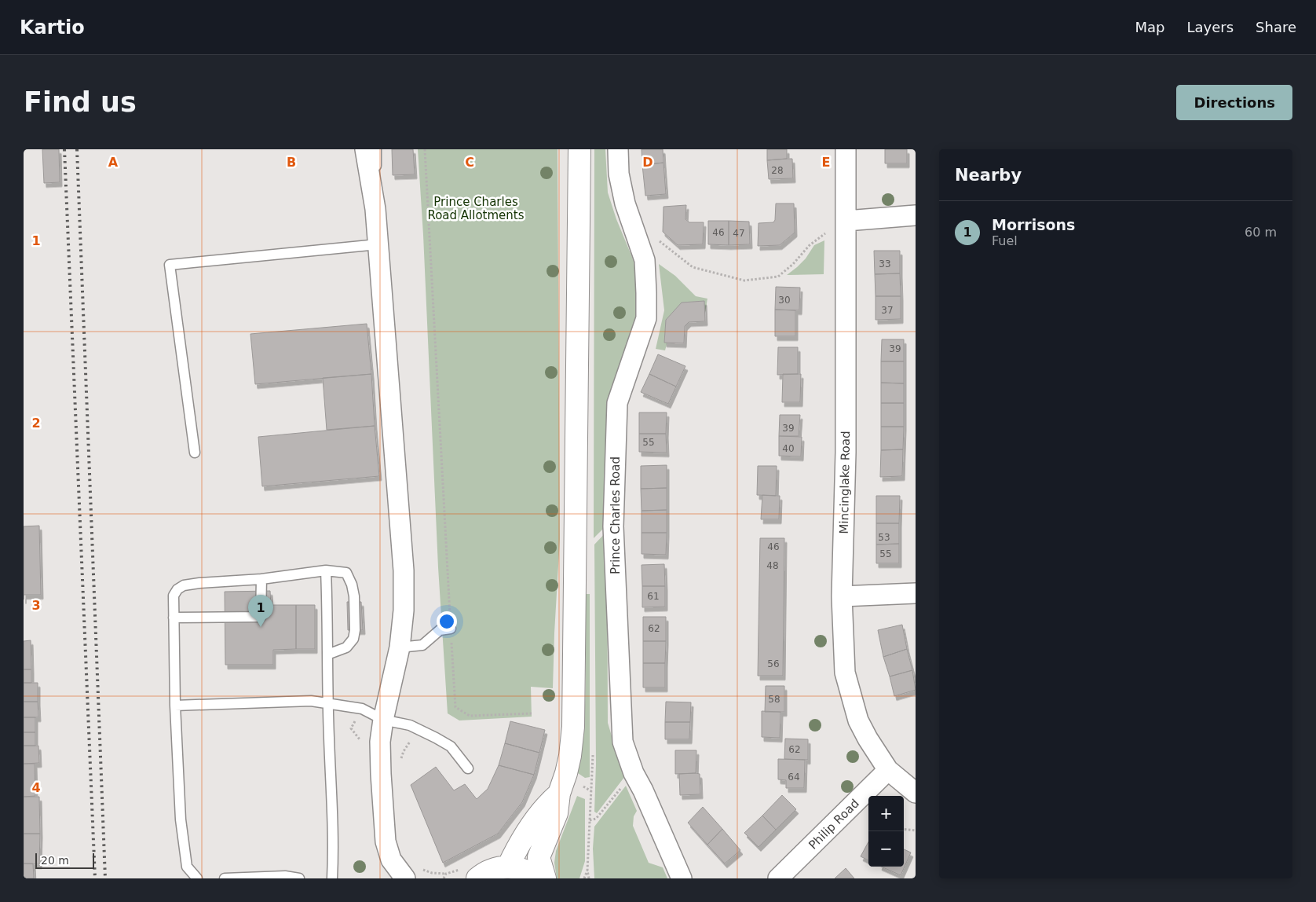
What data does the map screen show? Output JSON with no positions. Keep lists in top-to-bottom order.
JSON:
{
  "streets": {
    "street": ["Mincinglake Road", "Prince Charles Road", "Philip Road"]
  },
  "crossings": [
    ["Mincinglake Road", "Philip Road"]
  ],
  "parks": ["Prince Charles Road Allotments"],
  "house_numbers": [
    "28",
    "46",
    "47",
    "33",
    "30",
    "37",
    "39",
    "39",
    "55",
    "40",
    "53",
    "46",
    "55",
    "48",
    "61",
    "62",
    "56",
    "58",
    "62",
    "64"
  ],
  "scale_bar": "20 m",
  "page": {
    "header": "Kartio",
    "nav": ["Map", "Layers", "Share"],
    "buttons": "Directions",
    "title": "Find us",
    "heading": "Nearby",
    "list": [
      {
        "mark": "1",
        "name": "Morrisons",
        "note": "Fuel",
        "value": "60 m"
      }
    ],
    "pins": "1",
    "map_buttons": ["+", "−"],
    "scale": "20 m"
  },
  "grid": {
    "columns": [
      "A",
      "B",
      "C",
      "D",
      "E"
    ],
    "rows": [
      "1",
      "2",
      "3",
      "4"
    ]
  }
}
